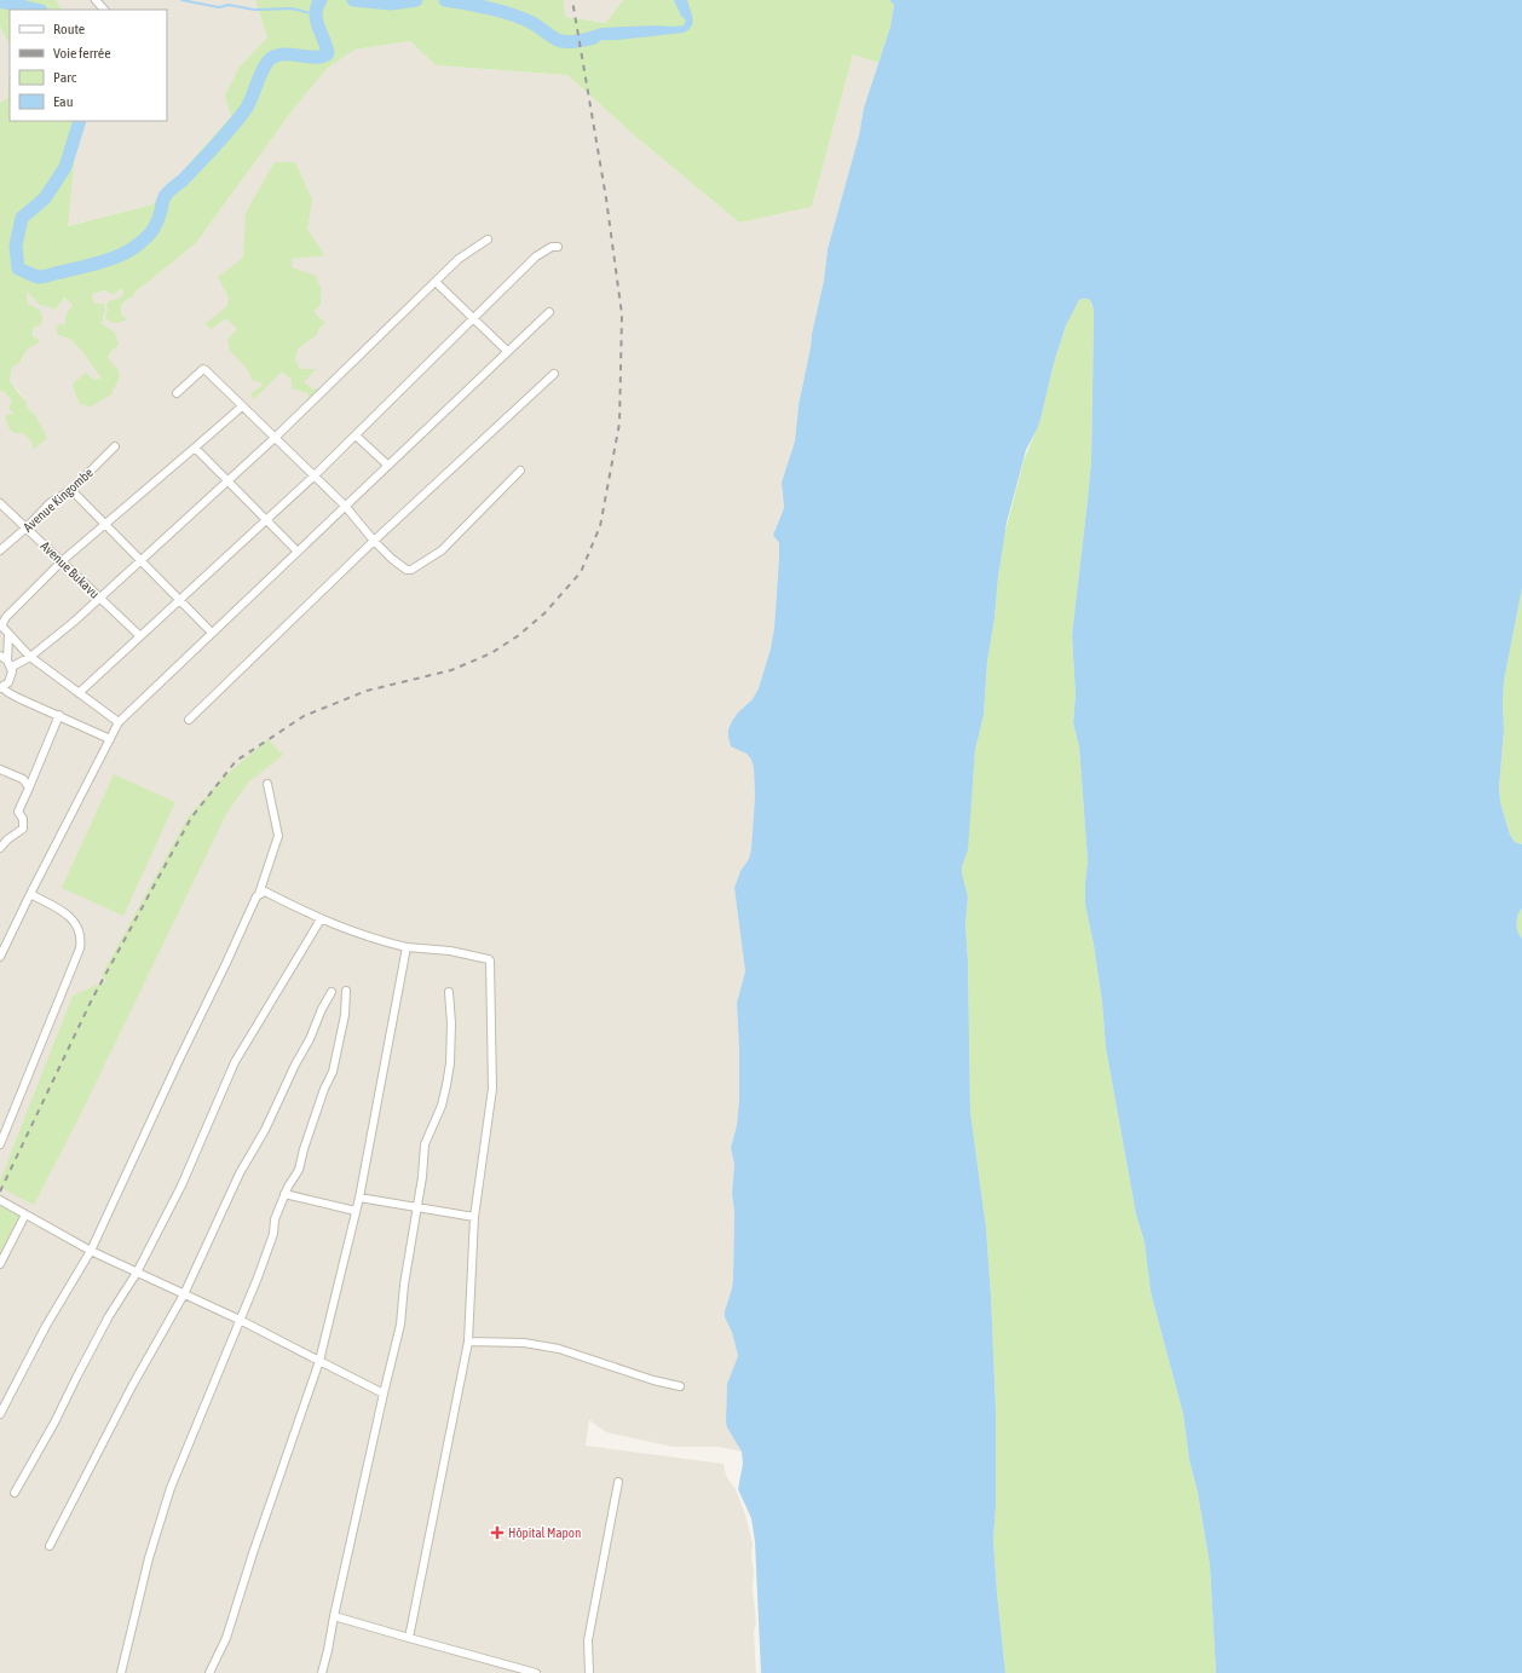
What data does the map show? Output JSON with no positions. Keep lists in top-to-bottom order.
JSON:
{
  "streets": {
    "street": ["Avenue Kingombe", "Avenue Bukavu"]
  },
  "crossings": [
    ["Avenue Kingombe", "Avenue Bukavu"]
  ],
  "places": {
    "health": ["Hôpital Mapon"]
  },
  "legend": [
    "Route",
    "Voie ferrée",
    "Parc",
    "Eau"
  ]
}
